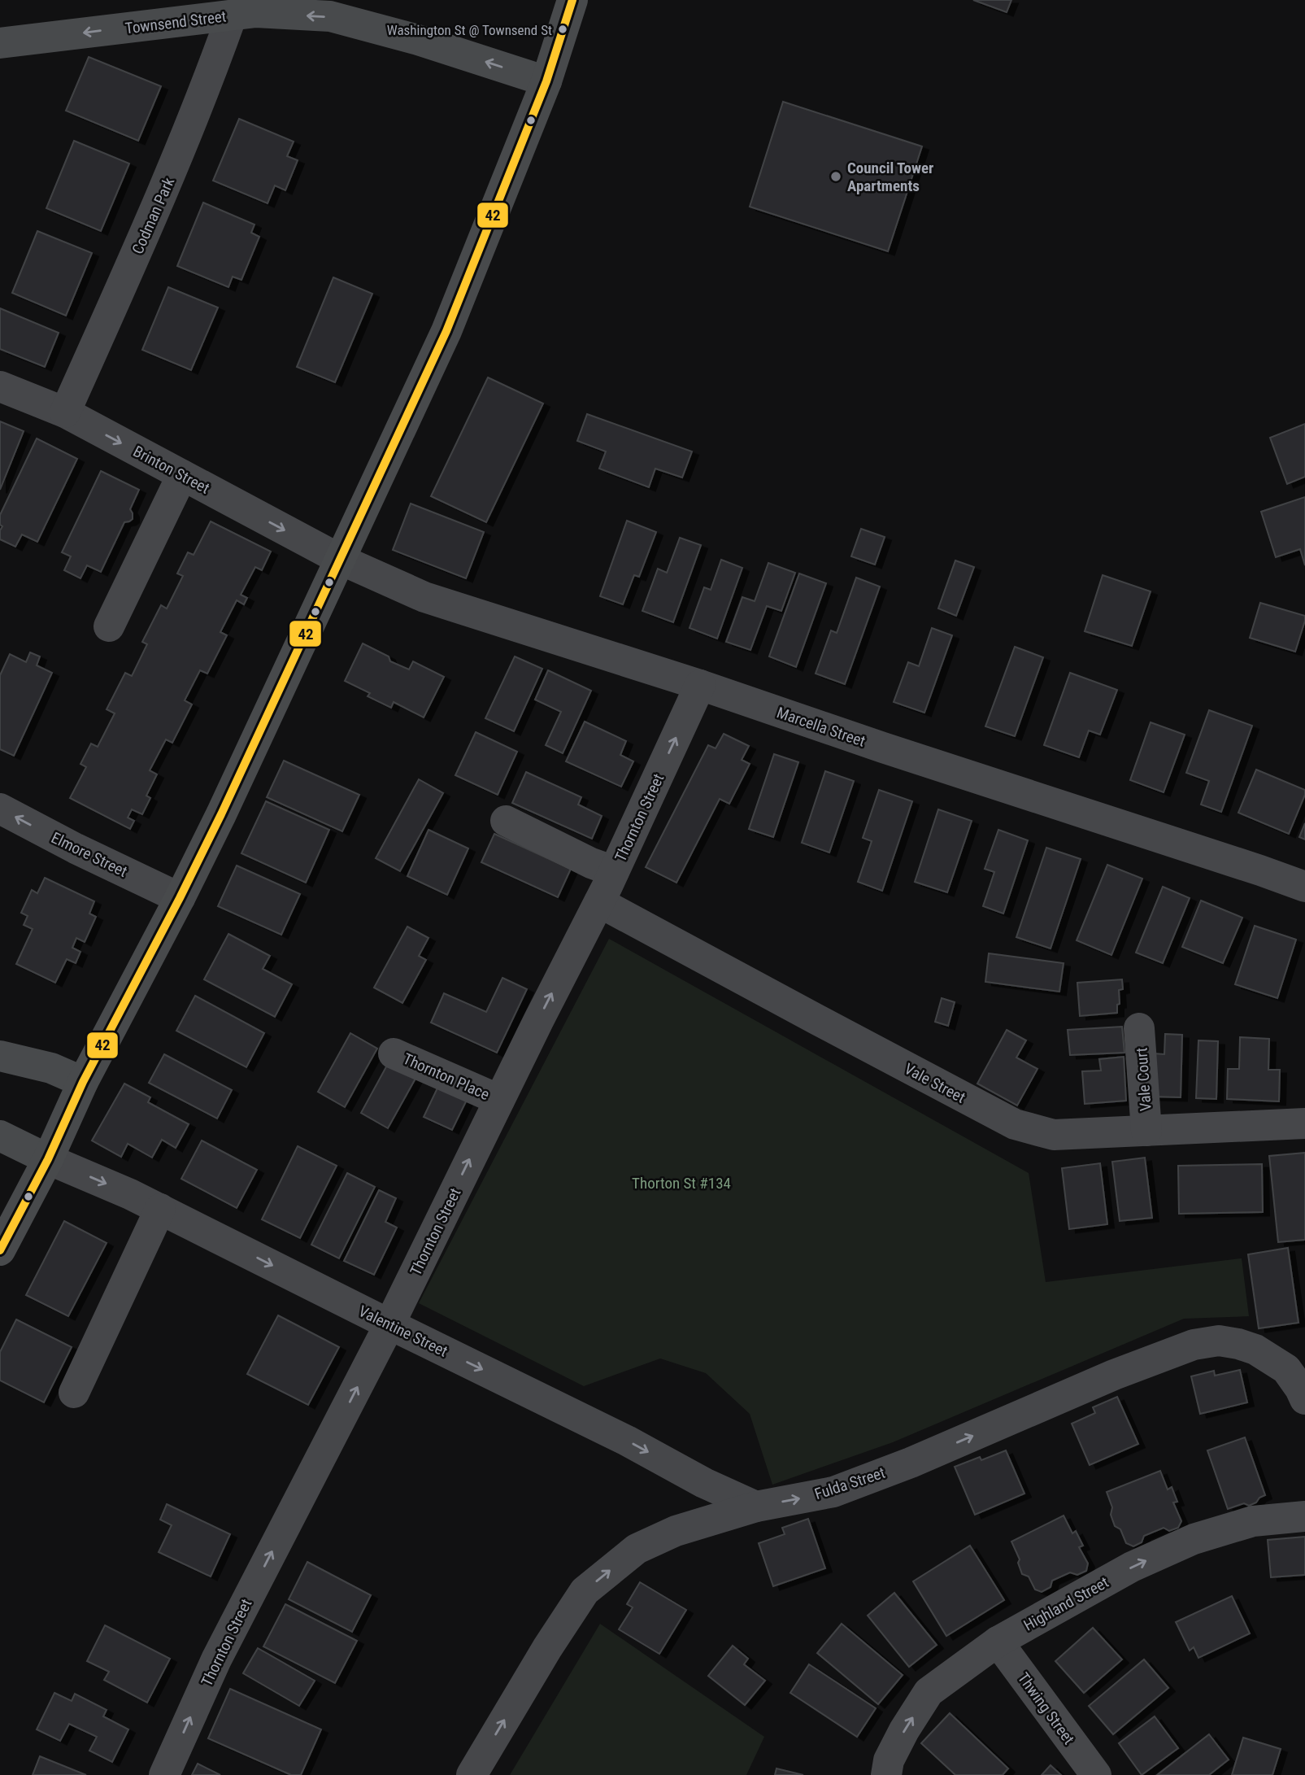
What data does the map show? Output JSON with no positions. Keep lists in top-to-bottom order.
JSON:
{
  "streets": {
    "main road": ["Townsend Street"],
    "street": [
      "Codman Park",
      "Brinton Street",
      "Marcella Street",
      "Thornton Street",
      "Elmore Street",
      "Thornton Place",
      "Vale Court",
      "Vale Street",
      "Valentine Street",
      "Fulda Street",
      "Highland Street",
      "Thwing Street"
    ]
  },
  "crossings": [
    ["Townsend Street", "Codman Park"],
    ["Codman Park", "Brinton Street"],
    ["Brinton Street", "Marcella Street"],
    ["Marcella Street", "Thornton Street"],
    ["Thornton Street", "Thornton Place"],
    ["Thornton Street", "Vale Street"],
    ["Thornton Street", "Valentine Street"],
    ["Vale Court", "Vale Street"],
    ["Valentine Street", "Fulda Street"],
    ["Highland Street", "Thwing Street"]
  ],
  "one_way": [
    "Townsend Street",
    "Brinton Street",
    "Thornton Street",
    "Elmore Street",
    "Valentine Street",
    "Fulda Street",
    "Highland Street"
  ],
  "parks": ["Thorton St #134"],
  "places": ["Washington St @ Townsend St", "Council Tower Apartments"],
  "lines": ["transit line 42"]
}
